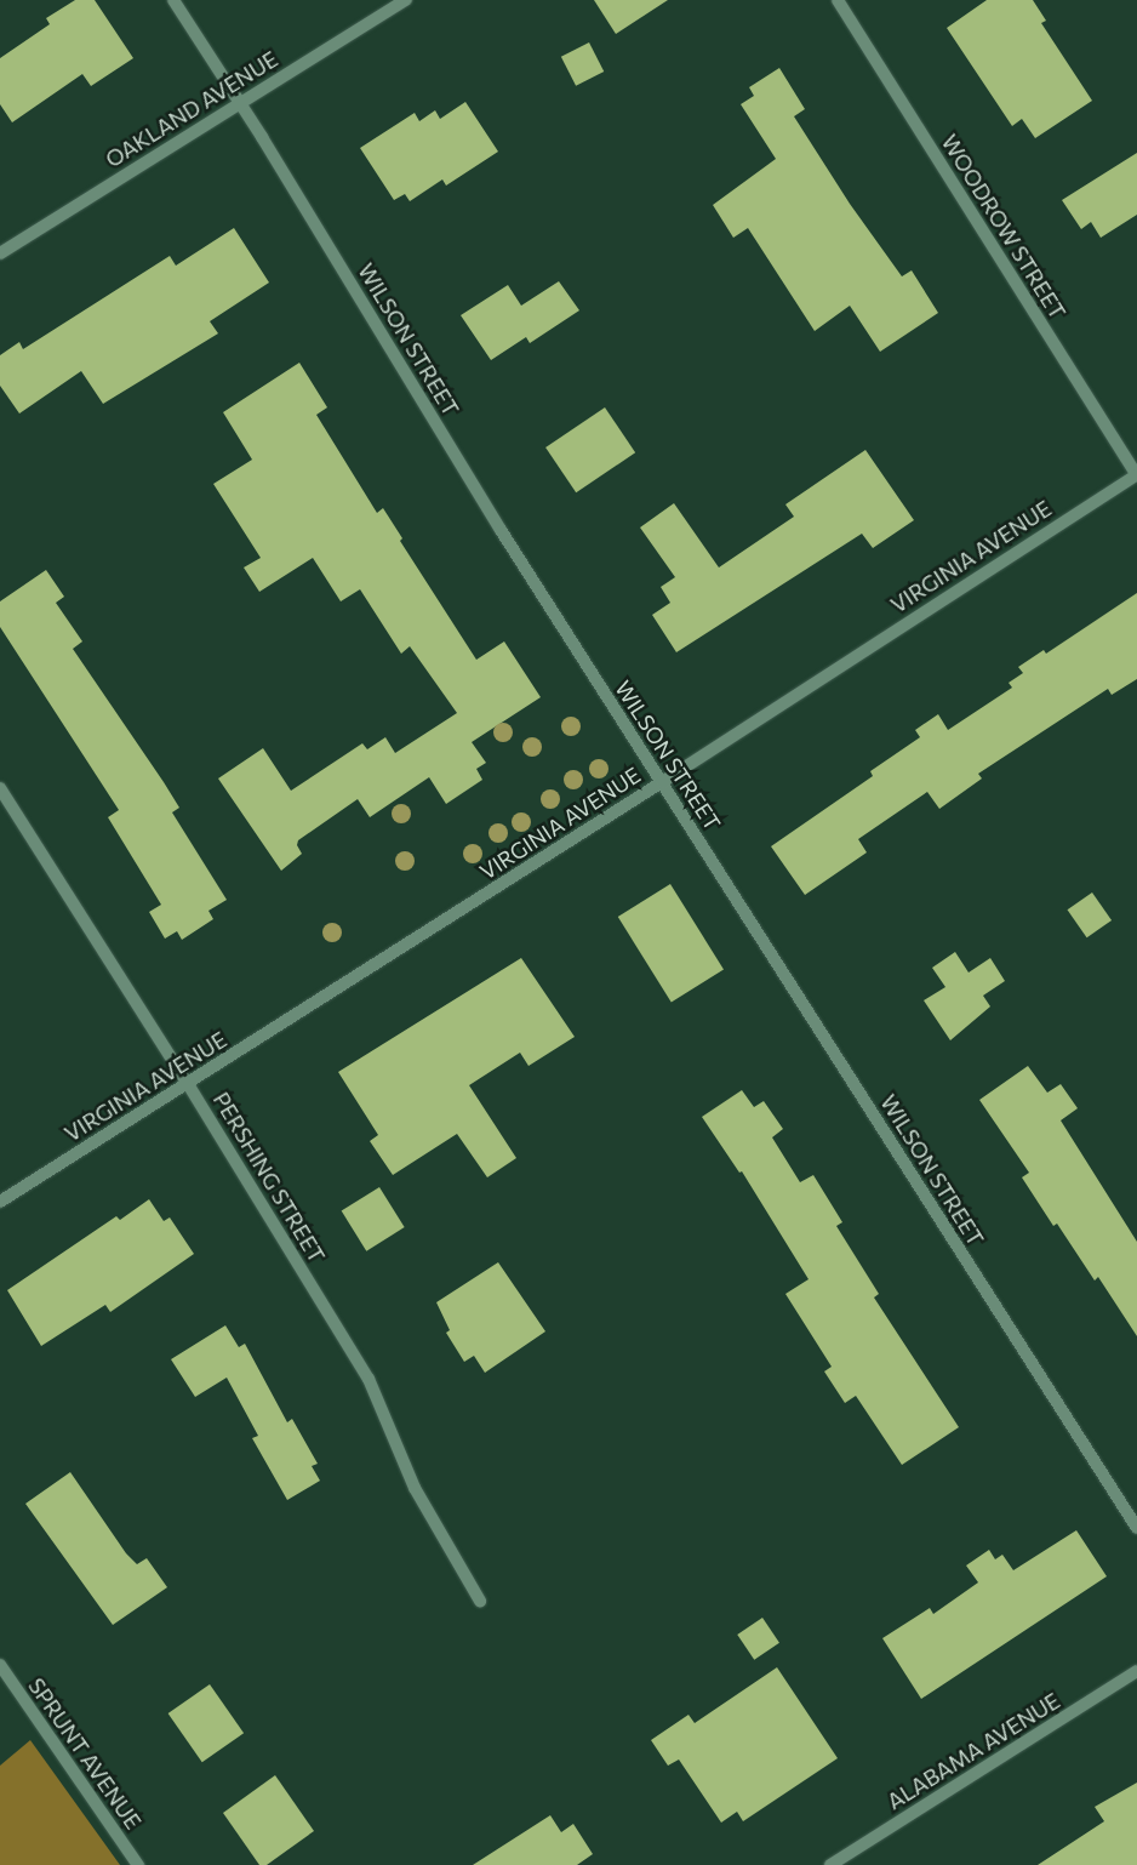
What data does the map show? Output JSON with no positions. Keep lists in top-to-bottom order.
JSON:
{
  "streets": {
    "street": [
      "OAKLAND AVENUE",
      "WOODROW STREET",
      "WILSON STREET",
      "VIRGINIA AVENUE",
      "PERSHING STREET",
      "ALABAMA AVENUE",
      "SPRUNT AVENUE"
    ]
  },
  "crossings": [
    ["OAKLAND AVENUE", "WILSON STREET"],
    ["WOODROW STREET", "VIRGINIA AVENUE"],
    ["WILSON STREET", "VIRGINIA AVENUE"],
    ["VIRGINIA AVENUE", "PERSHING STREET"]
  ]
}
